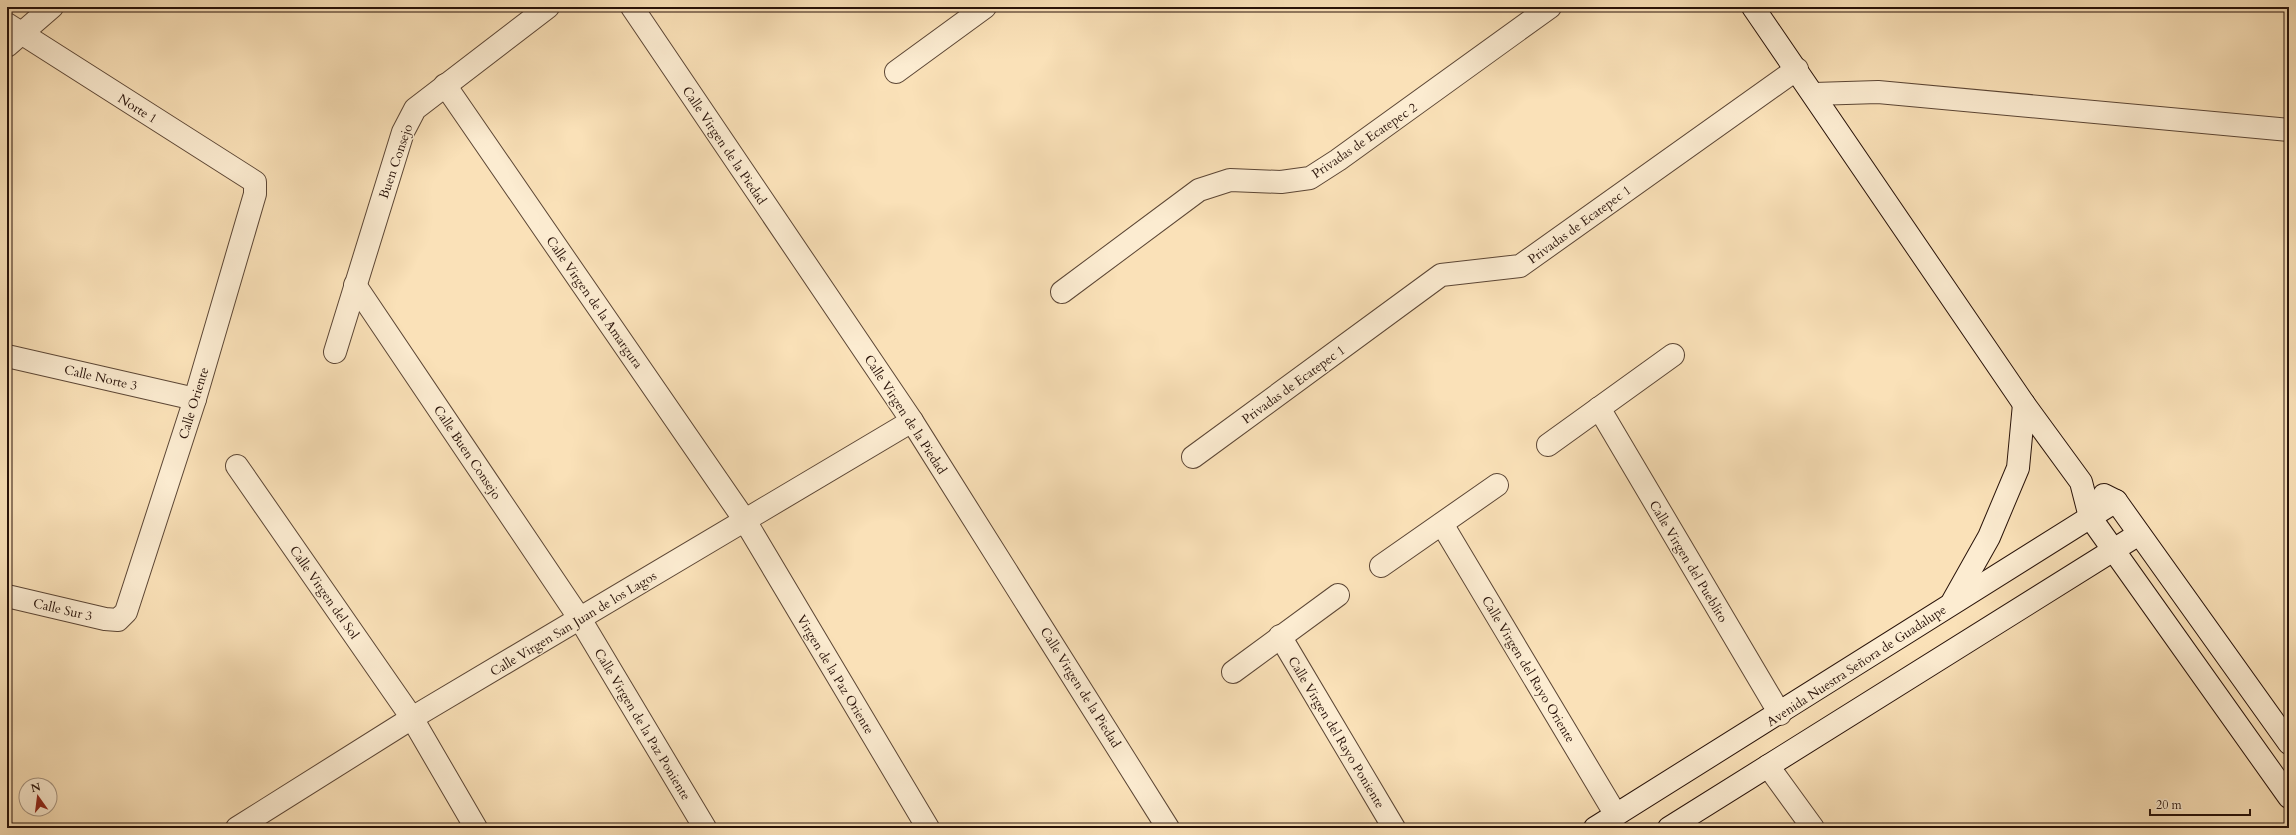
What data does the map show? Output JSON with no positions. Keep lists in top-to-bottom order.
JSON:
{
  "streets": {
    "street": [
      "Norte 1",
      "Privadas de Ecatepec 2",
      "Calle Virgen de la Piedad",
      "Buen Consejo",
      "Privadas de Ecatepec 1",
      "Calle Virgen de la Amargura",
      "Calle Norte 3",
      "Calle Oriente",
      "Calle Buen Consejo",
      "Calle Virgen del Pueblito",
      "Calle Virgen del Sol",
      "Calle Sur 3",
      "Calle Virgen San Juan de los Lagos",
      "Avenida Nuestra Señora de Guadalupe",
      "Calle Virgen del Rayo Oriente",
      "Virgen de la Paz Oriente",
      "Calle Virgen de la Paz Poniente",
      "Calle Virgen del Rayo Poniente"
    ]
  },
  "crossings": [
    ["Norte 1", "Calle Oriente"],
    ["Calle Virgen de la Piedad", "Calle Virgen San Juan de los Lagos"],
    ["Buen Consejo", "Calle Virgen de la Amargura"],
    ["Buen Consejo", "Calle Buen Consejo"],
    ["Calle Virgen de la Amargura", "Calle Virgen San Juan de los Lagos"],
    ["Calle Virgen de la Amargura", "Virgen de la Paz Oriente"],
    ["Calle Norte 3", "Calle Oriente"],
    ["Calle Oriente", "Calle Sur 3"],
    ["Calle Buen Consejo", "Calle Virgen San Juan de los Lagos"],
    ["Calle Buen Consejo", "Calle Virgen de la Paz Poniente"],
    ["Calle Virgen del Pueblito", "Avenida Nuestra Señora de Guadalupe"],
    ["Calle Virgen del Sol", "Calle Virgen San Juan de los Lagos"],
    ["Calle Virgen San Juan de los Lagos", "Virgen de la Paz Oriente"],
    ["Calle Virgen San Juan de los Lagos", "Calle Virgen de la Paz Poniente"],
    ["Avenida Nuestra Señora de Guadalupe", "Calle Virgen del Rayo Oriente"]
  ],
  "scale_bar": "20 m",
  "north": "top"
}
